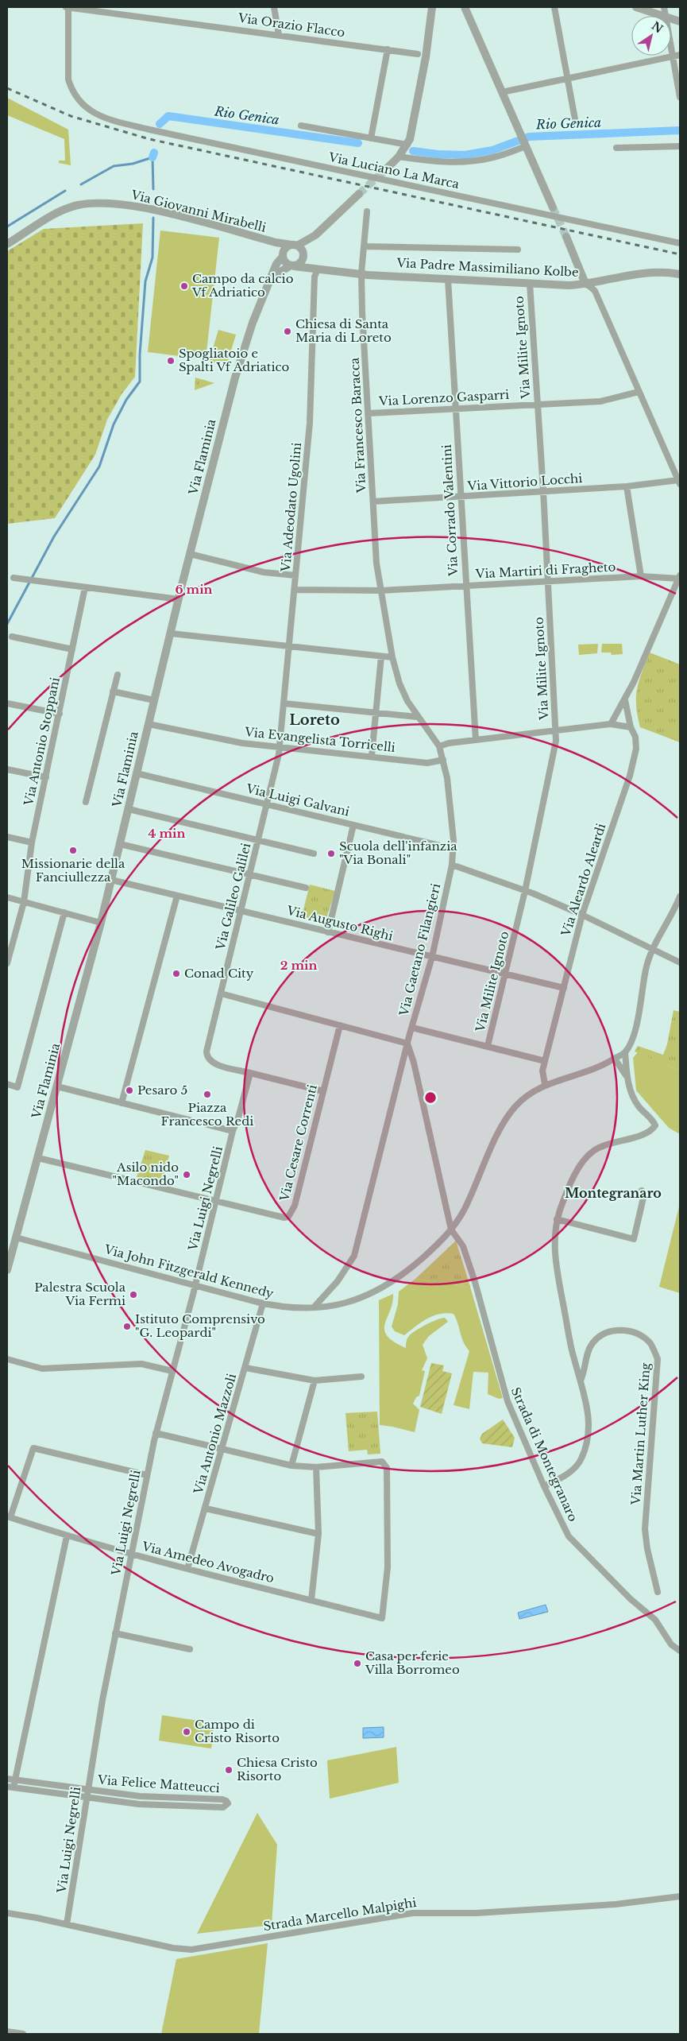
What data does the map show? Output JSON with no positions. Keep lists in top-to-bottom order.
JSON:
{
  "streets": {
    "street": [
      "Via Orazio Flacco",
      "Via Luciano La Marca",
      "Via Giovanni Mirabelli",
      "Via Padre Massimiliano Kolbe",
      "Via Milite Ignoto",
      "Via Lorenzo Gasparri",
      "Via Francesco Baracca",
      "Via Flaminia",
      "Via Vittorio Locchi",
      "Via Adeodato Ugolini",
      "Via Corrado Valentini",
      "Via Martiri di Fragheto",
      "Via Evangelista Torricelli",
      "Via Antonio Stoppani",
      "Via Luigi Galvani",
      "Via Aleardo Aleardi",
      "Via Galileo Galilei",
      "Via Augusto Righi",
      "Via Gaetano Filangieri",
      "Via Cesare Correnti",
      "Via Luigi Negrelli",
      "Via John Fitzgerald Kennedy",
      "Via Antonio Mazzoli",
      "Via Martin Luther King",
      "Strada di Montegranaro",
      "Via Amedeo Avogadro",
      "Via Felice Matteucci",
      "Strada Marcello Malpighi"
    ]
  },
  "crossings": [
    ["Via Orazio Flacco", "Via Luciano La Marca"],
    ["Via Giovanni Mirabelli", "Via Padre Massimiliano Kolbe"],
    ["Via Giovanni Mirabelli", "Via Flaminia"],
    ["Via Padre Massimiliano Kolbe", "Via Milite Ignoto"],
    ["Via Padre Massimiliano Kolbe", "Via Francesco Baracca"],
    ["Via Padre Massimiliano Kolbe", "Via Flaminia"],
    ["Via Padre Massimiliano Kolbe", "Via Adeodato Ugolini"],
    ["Via Padre Massimiliano Kolbe", "Via Corrado Valentini"],
    ["Via Milite Ignoto", "Via Lorenzo Gasparri"],
    ["Via Milite Ignoto", "Via Vittorio Locchi"],
    ["Via Milite Ignoto", "Via Martiri di Fragheto"],
    ["Via Milite Ignoto", "Via Augusto Righi"],
    ["Via Lorenzo Gasparri", "Via Francesco Baracca"],
    ["Via Lorenzo Gasparri", "Via Corrado Valentini"],
    ["Via Francesco Baracca", "Via Vittorio Locchi"],
    ["Via Francesco Baracca", "Via Martiri di Fragheto"],
    ["Via Francesco Baracca", "Via Gaetano Filangieri"],
    ["Via Flaminia", "Via Evangelista Torricelli"],
    ["Via Flaminia", "Via Luigi Galvani"],
    ["Via Flaminia", "Via Augusto Righi"],
    ["Via Flaminia", "Via John Fitzgerald Kennedy"],
    ["Via Vittorio Locchi", "Via Corrado Valentini"],
    ["Via Adeodato Ugolini", "Via Martiri di Fragheto"],
    ["Via Adeodato Ugolini", "Via Evangelista Torricelli"],
    ["Via Adeodato Ugolini", "Via Galileo Galilei"],
    ["Via Corrado Valentini", "Via Martiri di Fragheto"],
    ["Via Martiri di Fragheto", "Via Gaetano Filangieri"],
    ["Via Evangelista Torricelli", "Via Galileo Galilei"],
    ["Via Evangelista Torricelli", "Via Gaetano Filangieri"],
    ["Via Luigi Galvani", "Via Galileo Galilei"],
    ["Via Luigi Galvani", "Via Gaetano Filangieri"],
    ["Via Aleardo Aleardi", "Via Augusto Righi"],
    ["Via Aleardo Aleardi", "Via John Fitzgerald Kennedy"],
    ["Via Galileo Galilei", "Via Augusto Righi"],
    ["Via Augusto Righi", "Via Gaetano Filangieri"],
    ["Via Gaetano Filangieri", "Via John Fitzgerald Kennedy"],
    ["Via Cesare Correnti", "Via Luigi Negrelli"],
    ["Via Luigi Negrelli", "Via John Fitzgerald Kennedy"],
    ["Via Luigi Negrelli", "Via Amedeo Avogadro"],
    ["Via Luigi Negrelli", "Via Felice Matteucci"],
    ["Via Luigi Negrelli", "Strada Marcello Malpighi"],
    ["Via John Fitzgerald Kennedy", "Via Antonio Mazzoli"],
    ["Via John Fitzgerald Kennedy", "Strada di Montegranaro"],
    ["Via Antonio Mazzoli", "Via Amedeo Avogadro"],
    ["Via Martin Luther King", "Strada di Montegranaro"]
  ],
  "districts": ["Loreto", "Montegranaro"],
  "water": ["Rio Genica"],
  "places": [
    "Campo da calcio Vf Adriatico",
    "Chiesa di Santa Maria di Loreto",
    "Spogliatoio e Spalti Vf Adriatico",
    "Missionarie della Fanciullezza",
    "Scuola dell'infanzia \"Via Bonali\"",
    "Conad City",
    "Pesaro 5",
    "Piazza Francesco Redi",
    "Asilo nido \"Macondo\"",
    "Palestra Scuola Via Fermi",
    "Istituto Comprensivo \"G. Leopardi\"",
    "Casa per ferie Villa Borromeo",
    "Campo di Cristo Risorto",
    "Chiesa Cristo Risorto"
  ],
  "north": "top right",
  "rings": ["6 min", "4 min", "2 min"]
}
